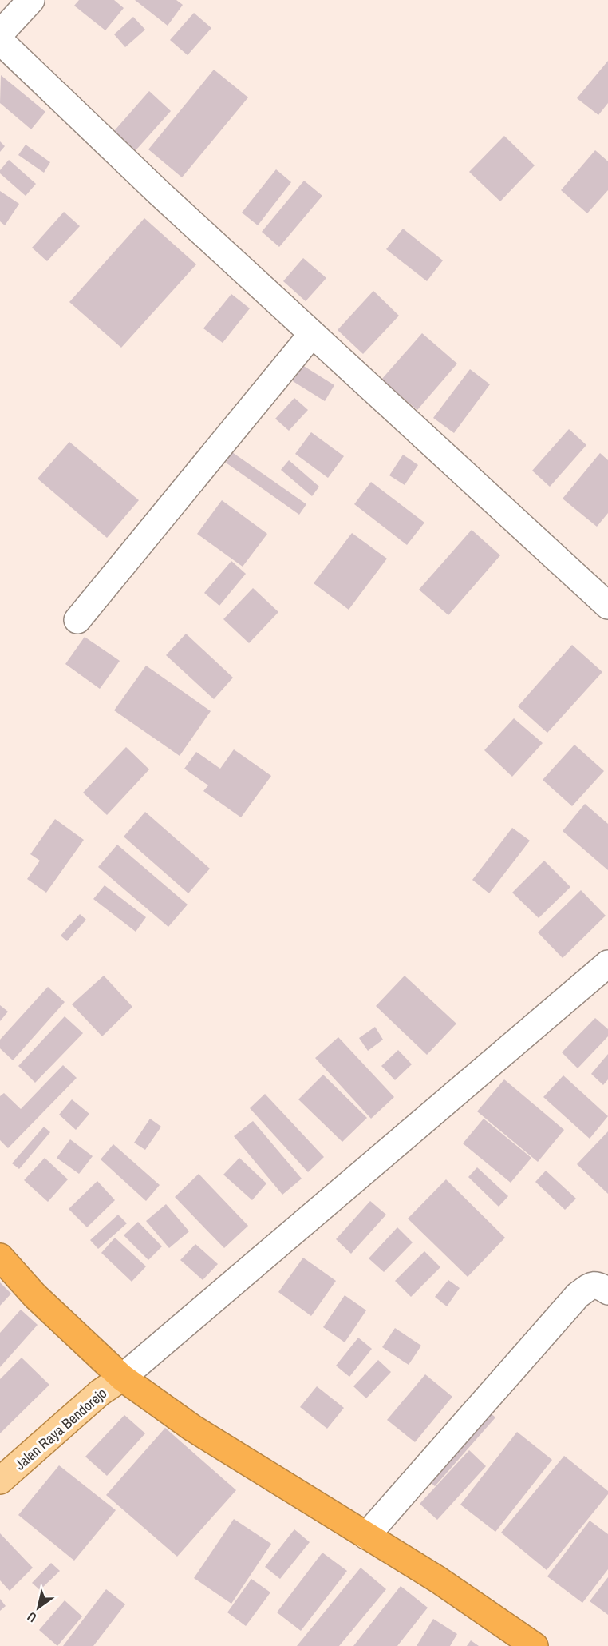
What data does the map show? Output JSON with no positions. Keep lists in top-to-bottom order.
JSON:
{
  "streets": {
    "main road": ["Jalan Raya Bendorejo"]
  },
  "north": "bottom left"
}
